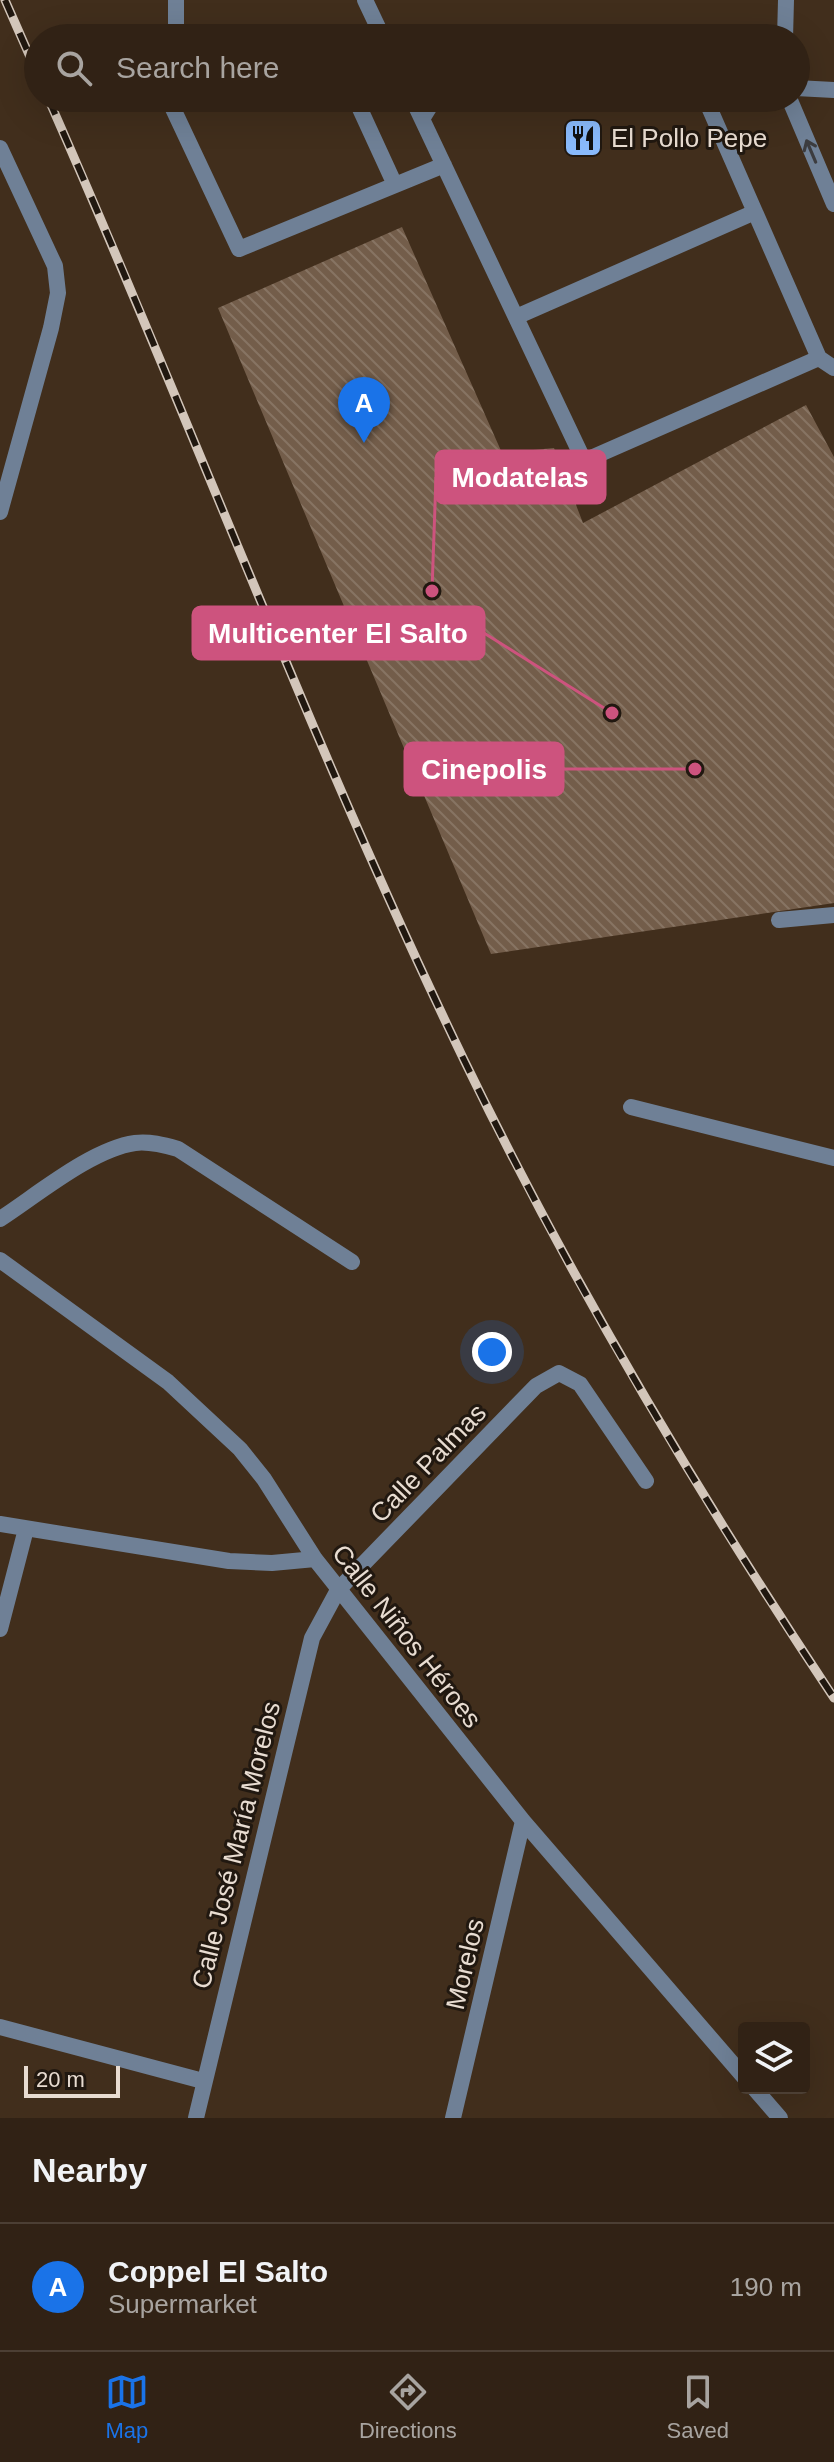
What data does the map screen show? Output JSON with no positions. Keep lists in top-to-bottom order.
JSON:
{
  "streets": {
    "street": [
      "Calle Palmas",
      "Calle Niños Héroes",
      "Calle José María Morelos",
      "Morelos"
    ]
  },
  "crossings": [
    ["Calle Palmas", "Calle Niños Héroes"],
    ["Calle Palmas", "Calle José María Morelos"],
    ["Calle Niños Héroes", "Calle José María Morelos"],
    ["Calle Niños Héroes", "Morelos"]
  ],
  "places": {
    "restaurant": ["El Pollo Pepe"],
    "other": ["Modatelas", "Multicenter El Salto", "Cinepolis"]
  },
  "scale_bar": "20 m",
  "page": {
    "search": "Search here",
    "pins": "A",
    "scale": "20 m",
    "heading": "Nearby",
    "list": [
      {
        "mark": "A",
        "name": "Coppel El Salto",
        "note": "Supermarket",
        "value": "190 m"
      }
    ],
    "nav": ["Map", "Directions", "Saved"]
  }
}
